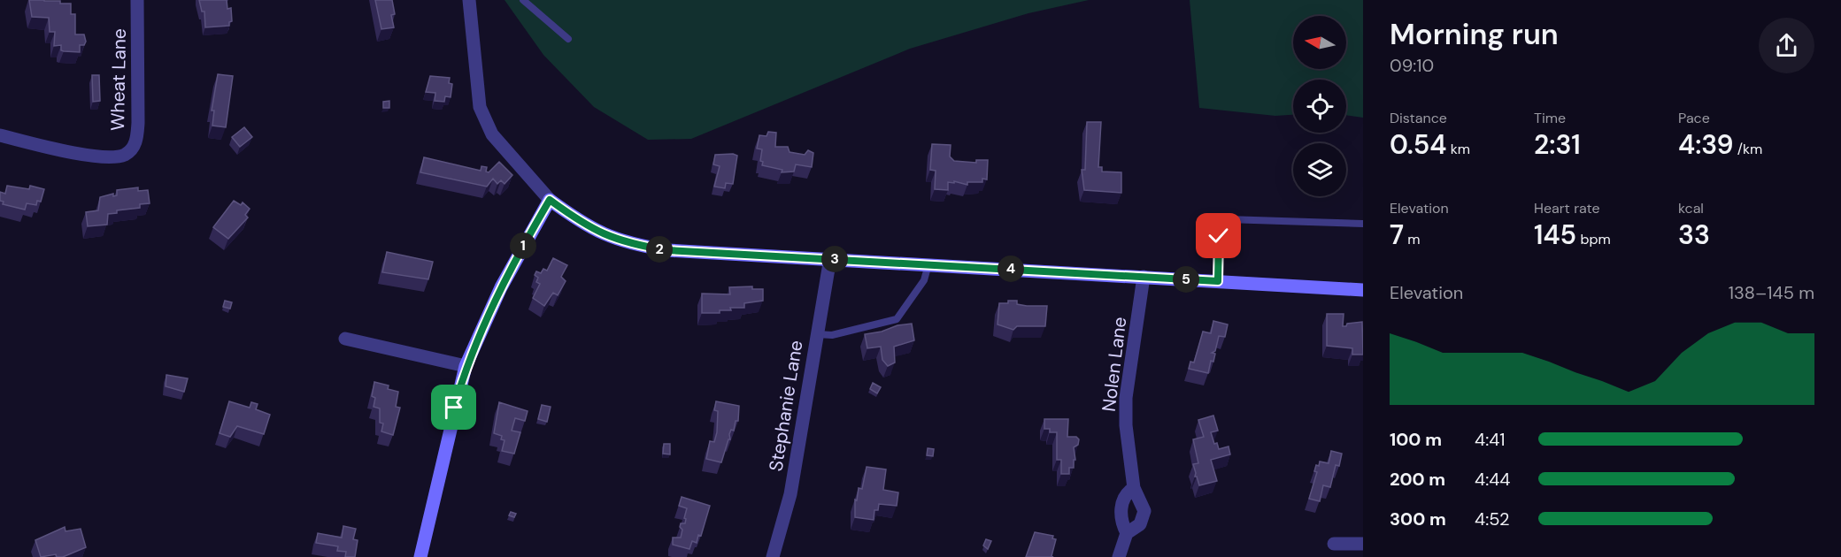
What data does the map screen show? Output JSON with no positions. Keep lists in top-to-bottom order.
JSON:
{
  "streets": {
    "street": ["Wheat Lane", "Nolen Lane", "Stephanie Lane"]
  },
  "north": "left",
  "page": {
    "heading": ["Morning run", "09:10"],
    "stats": [
      ["Distance", "0.54 km"],
      ["Time", "2:31"],
      ["Pace", "4:39 /km"],
      ["Elevation", "7 m"],
      ["Heart rate", "145 bpm"],
      ["kcal", "33"]
    ],
    "pins": [
      "1",
      "2",
      "3",
      "4",
      "5"
    ],
    "chart": ["Elevation", "138–145 m"],
    "list": [
      {
        "name": "100 m",
        "note": "4:41"
      },
      {
        "name": "200 m",
        "note": "4:44"
      },
      {
        "name": "300 m",
        "note": "4:52"
      }
    ]
  }
}
